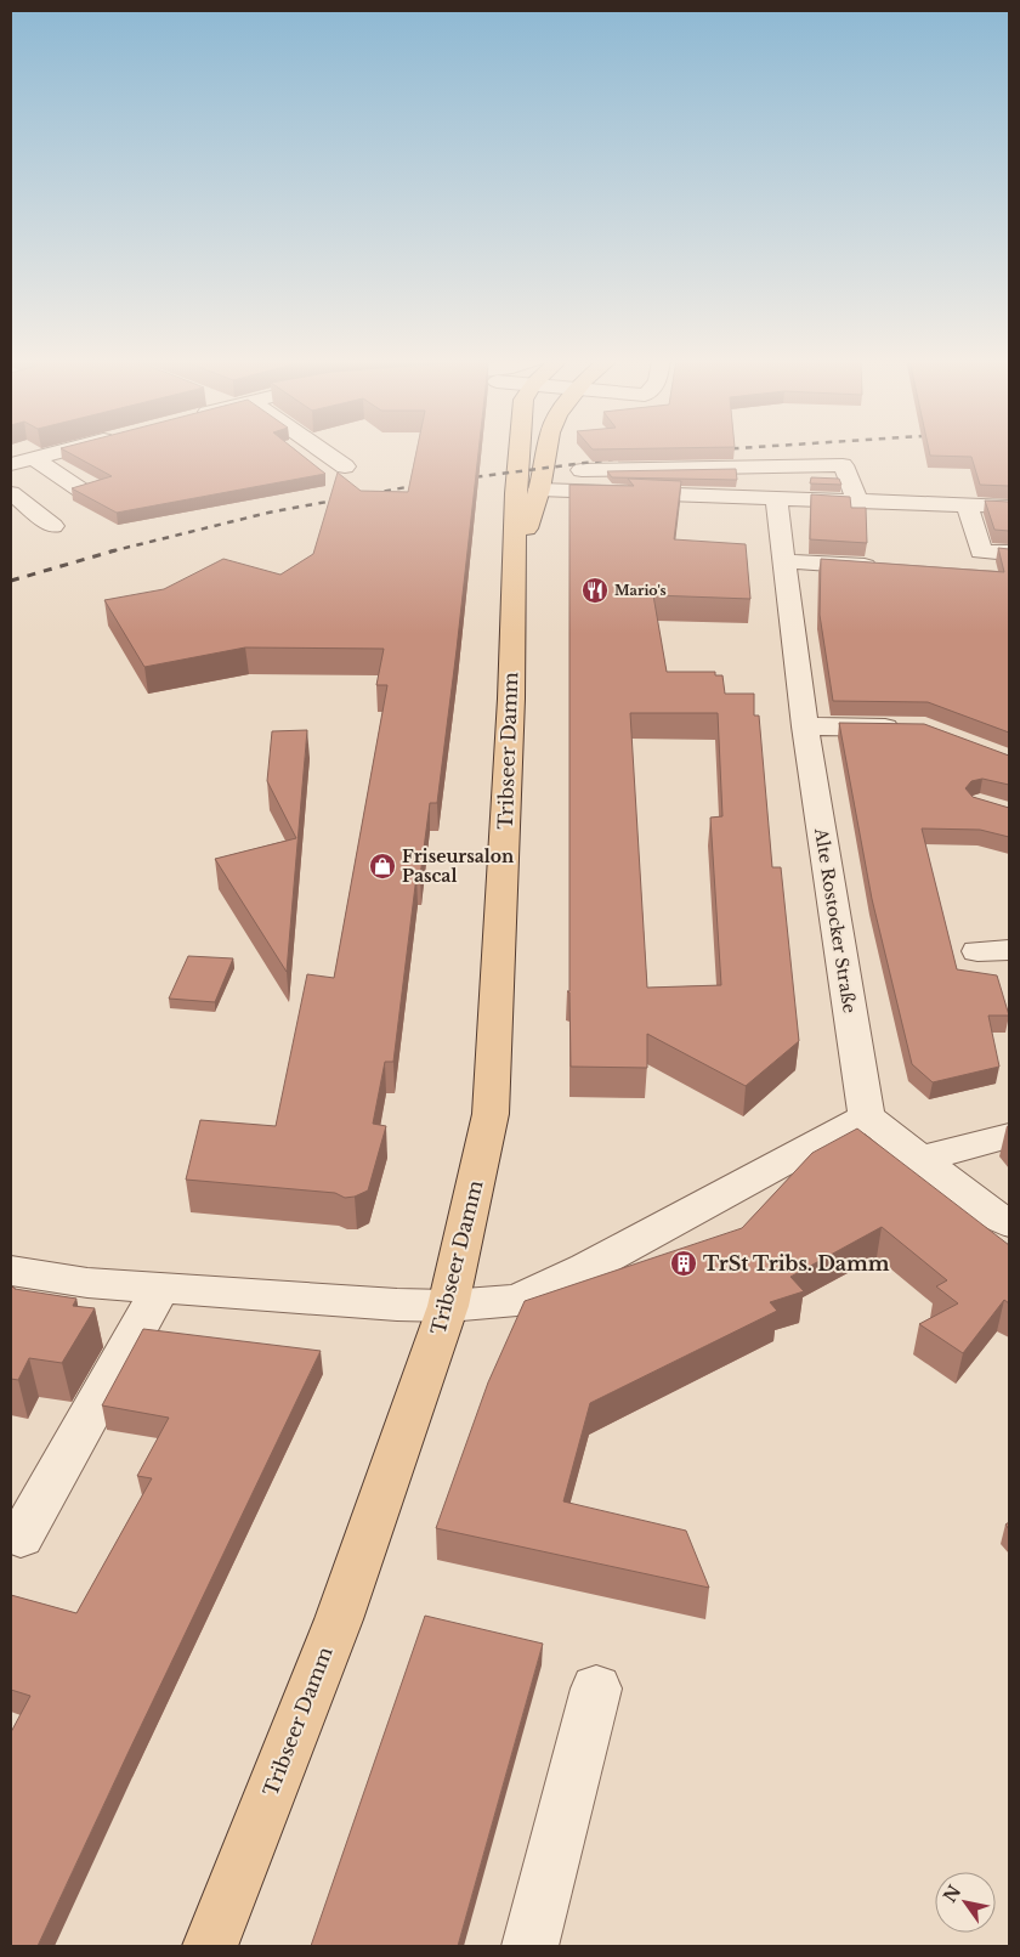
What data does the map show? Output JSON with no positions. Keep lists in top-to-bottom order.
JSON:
{
  "streets": {
    "main road": ["Tribseer Damm"],
    "street": ["Alte Rostocker Straße"]
  },
  "places": {
    "restaurant": ["Mario's"],
    "shop": ["Friseursalon Pascal"],
    "building": ["TrSt Tribs. Damm"]
  },
  "north": "top left"
}
